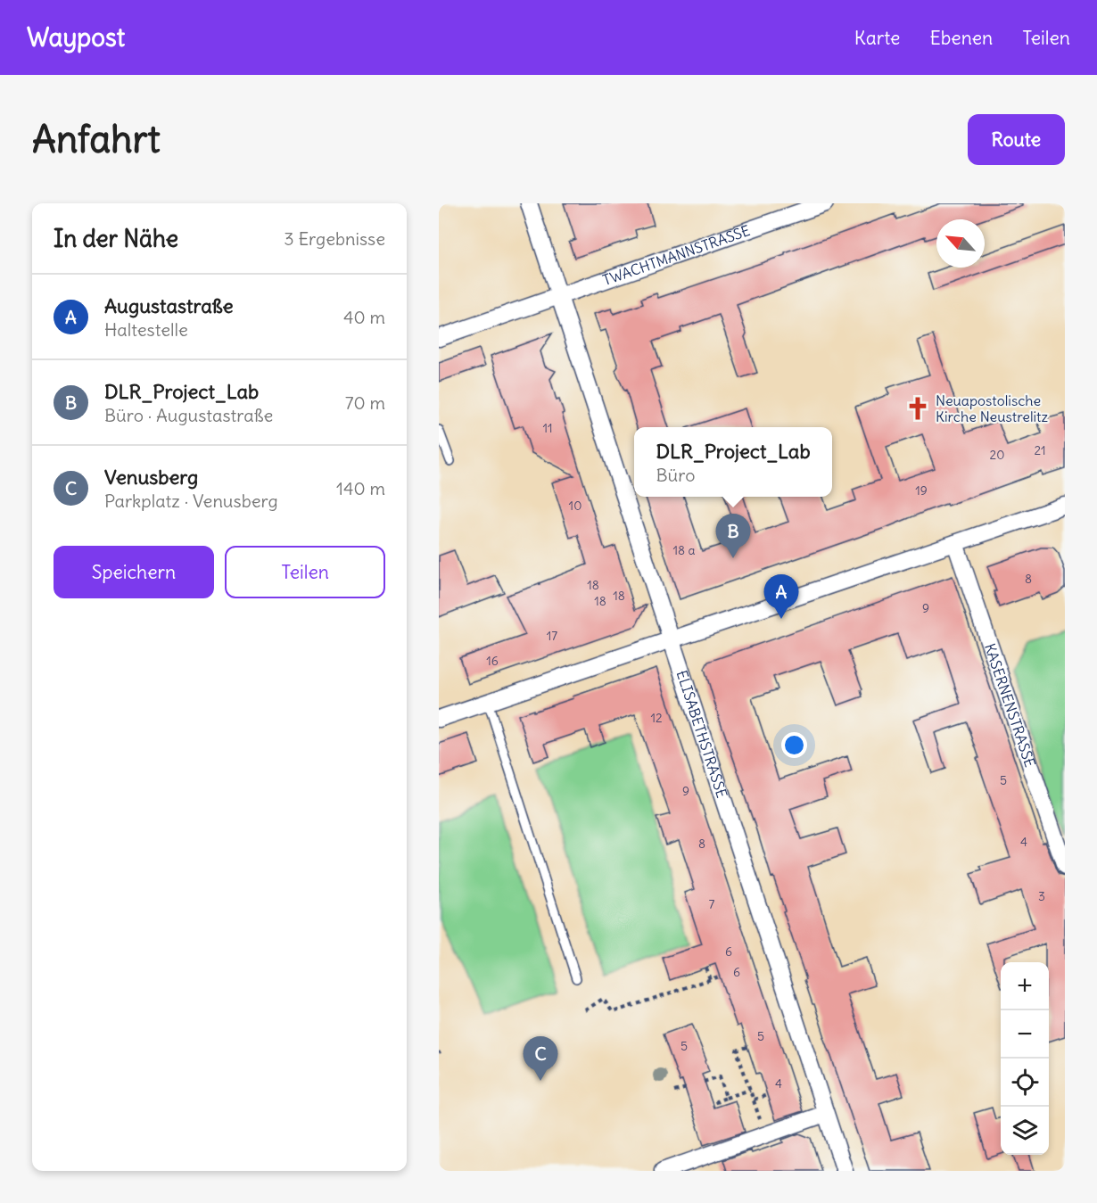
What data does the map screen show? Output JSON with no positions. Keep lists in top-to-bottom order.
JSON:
{
  "streets": {
    "street": ["TWACHTMANNSTRASSE", "KASERNENSTRASSE", "ELISABETHSTRASSE"]
  },
  "crossings": [
    ["TWACHTMANNSTRASSE", "ELISABETHSTRASSE"]
  ],
  "places": {
    "church": ["Neuapostolische Kirche Neustrelitz"]
  },
  "house_numbers": [
    "11",
    "21",
    "20",
    "19",
    "10",
    "18 a",
    "8",
    "18",
    "18",
    "18",
    "9",
    "17",
    "16",
    "12",
    "5",
    "9",
    "4",
    "8",
    "3",
    "7",
    "6",
    "6",
    "5",
    "5",
    "4"
  ],
  "north": "top left",
  "page": {
    "header": "Waypost",
    "nav": ["Karte", "Ebenen", "Teilen"],
    "buttons": [
      "Route",
      ["Speichern", "Teilen"]
    ],
    "title": "Anfahrt",
    "heading": ["In der Nähe", "3 Ergebnisse"],
    "list": [
      {
        "mark": "A",
        "name": "Augustastraße",
        "note": "Haltestelle",
        "value": "40 m"
      },
      {
        "mark": "B",
        "name": "DLR_Project_Lab",
        "note": "Büro · Augustastraße",
        "value": "70 m"
      },
      {
        "mark": "C",
        "name": "Venusberg",
        "note": "Parkplatz · Venusberg",
        "value": "140 m"
      }
    ],
    "popup": ["DLR_Project_Lab", "Büro"],
    "pins": ["B", "A", "C"],
    "map_buttons": ["+", "−"]
  }
}
